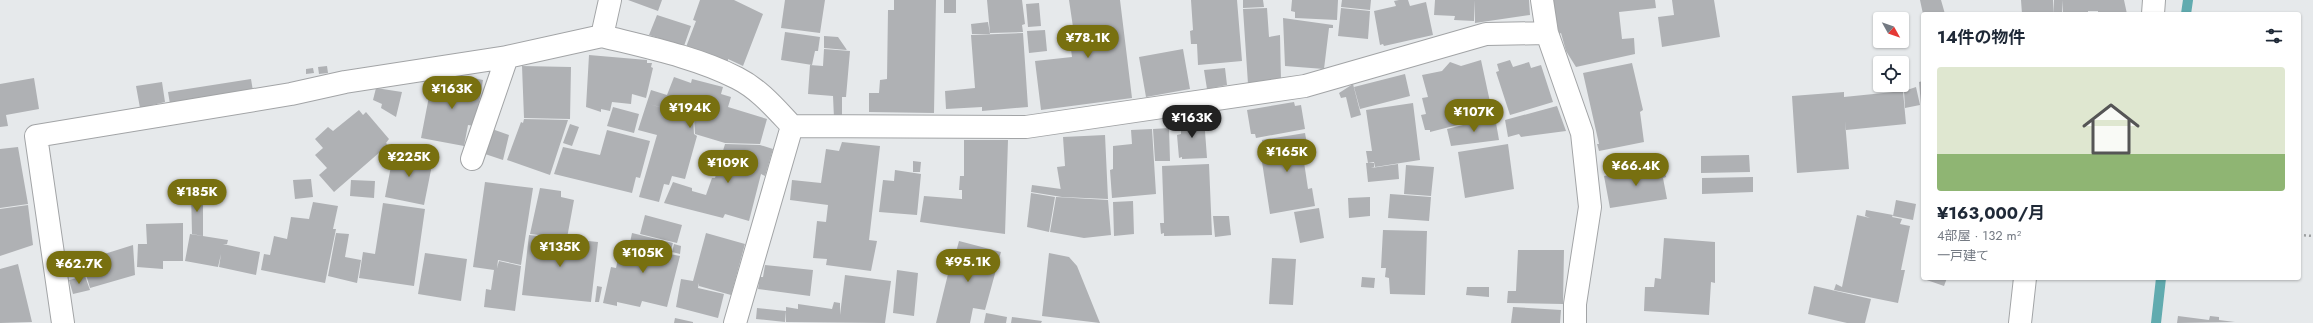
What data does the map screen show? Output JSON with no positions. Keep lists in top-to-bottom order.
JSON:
{
  "north": "bottom right",
  "page": {
    "heading": "14件の物件",
    "price": [
      "¥78.1K",
      "¥163K",
      "¥194K",
      "¥107K",
      "¥163K",
      "¥165K",
      "¥225K",
      "¥109K",
      "¥66.4K",
      "¥185K",
      "¥135K",
      "¥105K",
      "¥95.1K",
      "¥62.7K"
    ],
    "list": [
      {
        "name": "¥163,000/月",
        "note": "4部屋 · 132 m² · 一戸建て"
      }
    ]
  }
}
